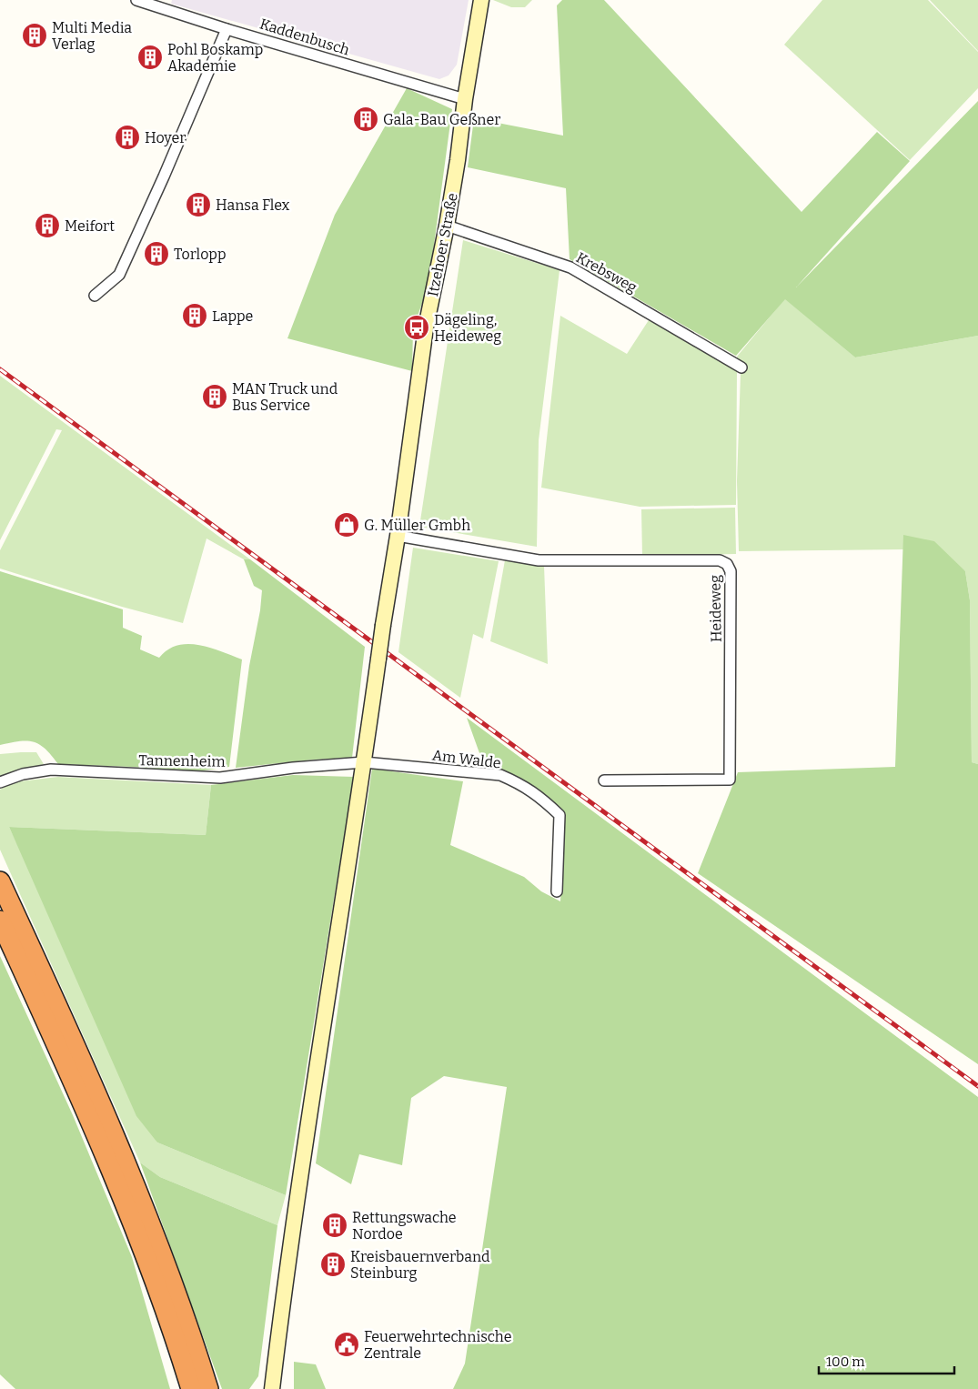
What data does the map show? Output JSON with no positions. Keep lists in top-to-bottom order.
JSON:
{
  "streets": {
    "main road": ["Itzehoer Straße"],
    "street": [
      "Kaddenbusch",
      "Krebsweg",
      "Heideweg",
      "Am Walde",
      "Tannenheim"
    ]
  },
  "crossings": [
    ["Kaddenbusch", "Itzehoer Straße"],
    ["Itzehoer Straße", "Krebsweg"],
    ["Itzehoer Straße", "Heideweg"],
    ["Itzehoer Straße", "Am Walde"],
    ["Itzehoer Straße", "Tannenheim"],
    ["Am Walde", "Tannenheim"]
  ],
  "places": {
    "building": [
      "Multi Media Verlag",
      "Pohl Boskamp Akademie",
      "Gala-Bau Geßner",
      "Hoyer",
      "Hansa Flex",
      "Meifort",
      "Torlopp",
      "Lappe",
      "MAN Truck und Bus Service",
      "Rettungswache Nordoe",
      "Kreisbauernverband Steinburg"
    ],
    "bus stop": ["Dägeling, Heideweg"],
    "shop": ["G. Müller Gmbh"],
    "public building": ["Feuerwehrtechnische Zentrale"]
  },
  "scale_bar": "100 m"
}
